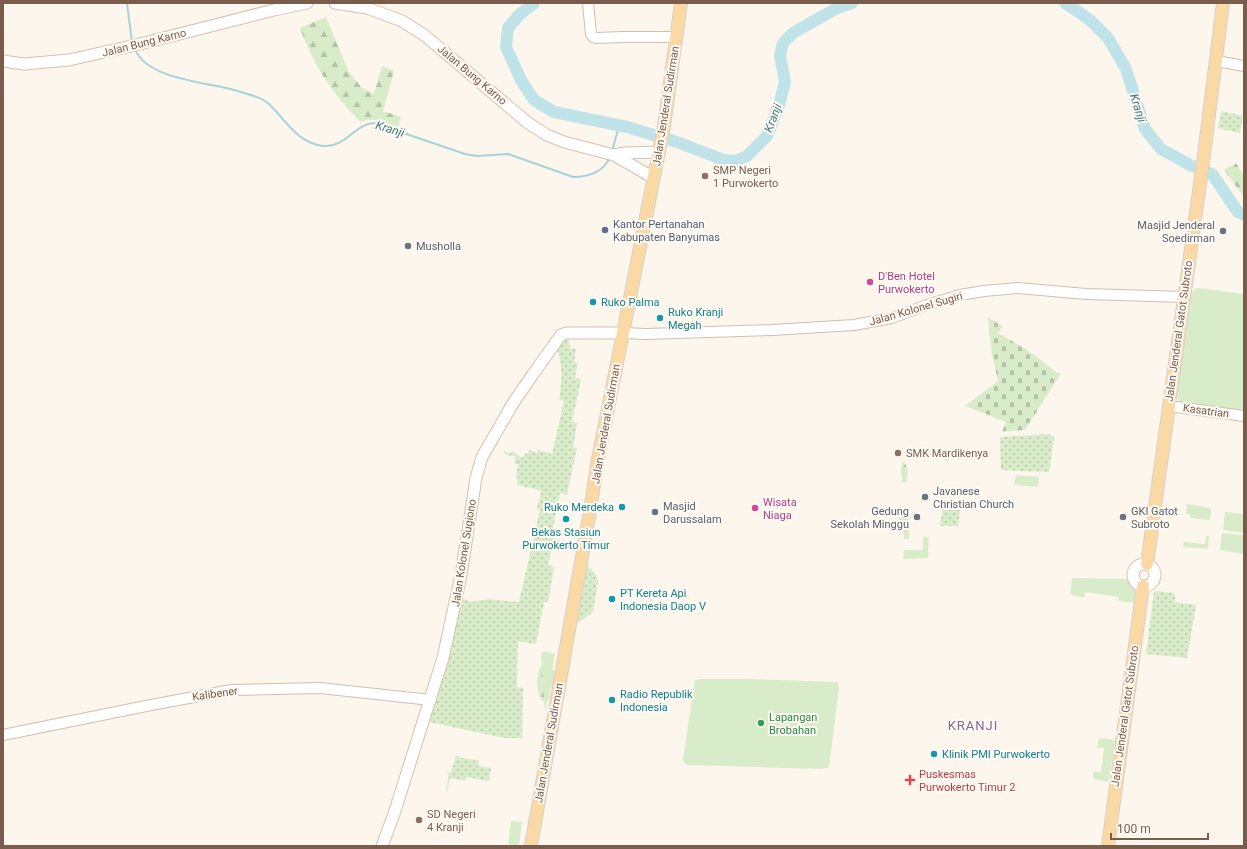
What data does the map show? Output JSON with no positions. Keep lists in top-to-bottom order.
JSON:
{
  "streets": {
    "main road": [
      "Jalan Bung Karno",
      "Jalan Jenderal Sudirman",
      "Jalan Jenderal Gatot Subroto",
      "Jalan Kolonel Sugiono"
    ],
    "street": ["Jalan Kolonel Sugiri", "Kasatrian", "Kalibener"]
  },
  "crossings": [
    ["Jalan Jenderal Sudirman", "Jalan Kolonel Sugiri"],
    ["Jalan Jenderal Sudirman", "Jalan Kolonel Sugiono"],
    ["Jalan Kolonel Sugiri", "Jalan Jenderal Gatot Subroto"],
    ["Jalan Kolonel Sugiri", "Jalan Kolonel Sugiono"],
    ["Jalan Jenderal Gatot Subroto", "Kasatrian"],
    ["Jalan Kolonel Sugiono", "Kalibener"]
  ],
  "districts": ["KRANJI"],
  "water": ["Kranji"],
  "places": {
    "other": [
      "SMP Negeri 1 Purwokerto",
      "Kantor Pertanahan Kabupaten Banyumas",
      "Masjid Jenderal Soedirman",
      "Musholla",
      "D'Ben Hotel Purwokerto",
      "Ruko Palma",
      "Ruko Kranji Megah",
      "SMK Mardikenya",
      "Javanese Christian Church",
      "Ruko Merdeka",
      "Wisata Niaga",
      "Masjid Darussalam",
      "Gedung Sekolah Minggu",
      "GKI Gatot Subroto",
      "Bekas Stasiun Purwokerto Timur",
      "PT Kereta Api Indonesia Daop V",
      "Radio Republik Indonesia",
      "Lapangan Brobahan",
      "Klinik PMI Purwokerto",
      "SD Negeri 4 Kranji"
    ],
    "health": ["Puskesmas Purwokerto Timur 2"]
  },
  "scale_bar": "100 m"
}
